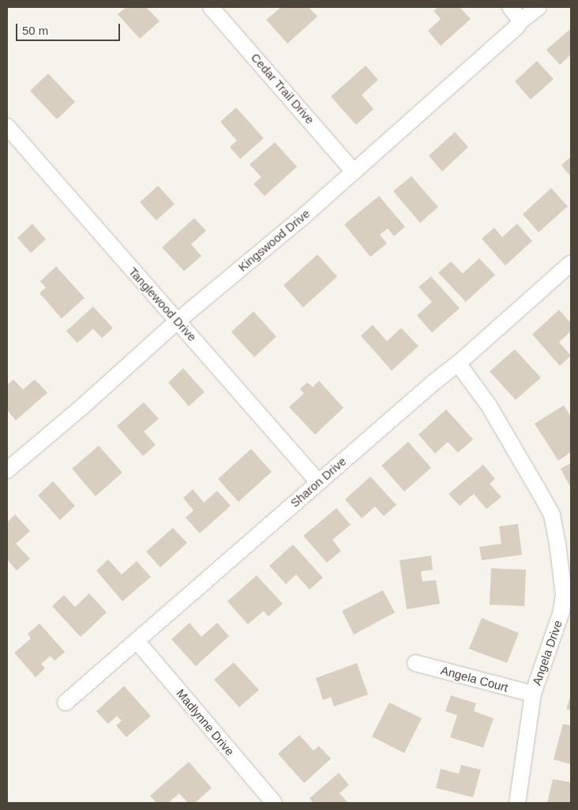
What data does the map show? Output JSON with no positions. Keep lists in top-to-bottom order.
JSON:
{
  "streets": {
    "street": [
      "Cedar Trail Drive",
      "Kingswood Drive",
      "Tanglewood Drive",
      "Sharon Drive",
      "Angela Drive",
      "Angela Court",
      "Madlynne Drive"
    ]
  },
  "crossings": [
    ["Cedar Trail Drive", "Kingswood Drive"],
    ["Kingswood Drive", "Tanglewood Drive"],
    ["Tanglewood Drive", "Sharon Drive"],
    ["Sharon Drive", "Angela Drive"],
    ["Sharon Drive", "Madlynne Drive"],
    ["Angela Drive", "Angela Court"]
  ],
  "scale_bar": "50 m"
}
